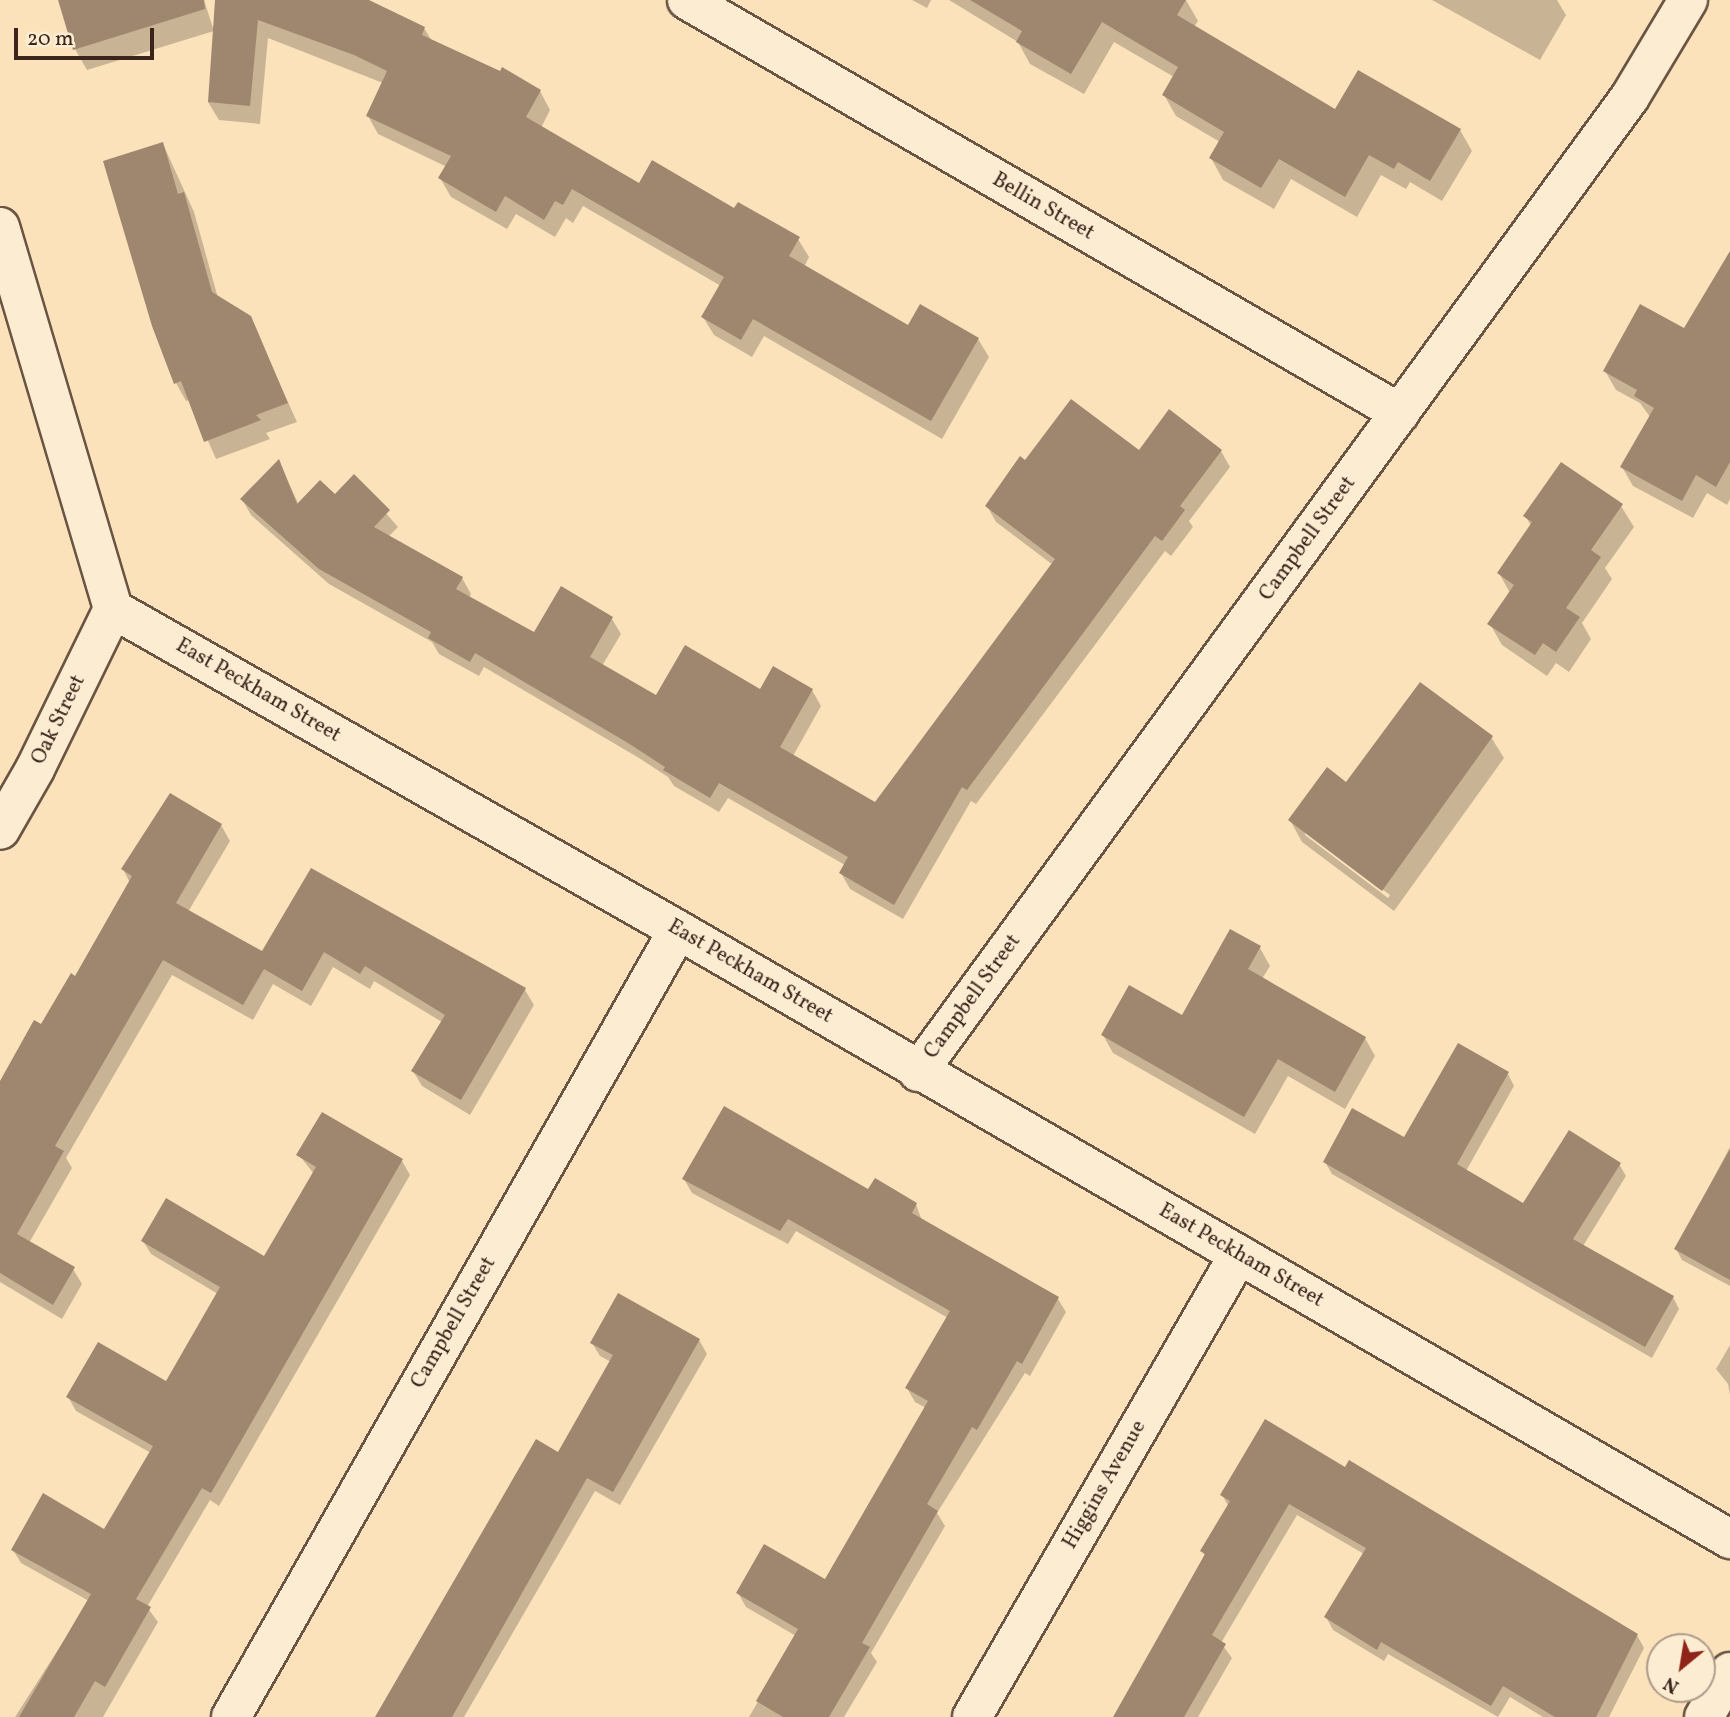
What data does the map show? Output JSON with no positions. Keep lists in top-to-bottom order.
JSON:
{
  "streets": {
    "street": [
      "Bellin Street",
      "Campbell Street",
      "East Peckham Street",
      "Oak Street",
      "Higgins Avenue"
    ]
  },
  "crossings": [
    ["Bellin Street", "Campbell Street"],
    ["Campbell Street", "East Peckham Street"],
    ["East Peckham Street", "Oak Street"],
    ["East Peckham Street", "Higgins Avenue"]
  ],
  "scale_bar": "20 m",
  "north": "bottom left"
}
